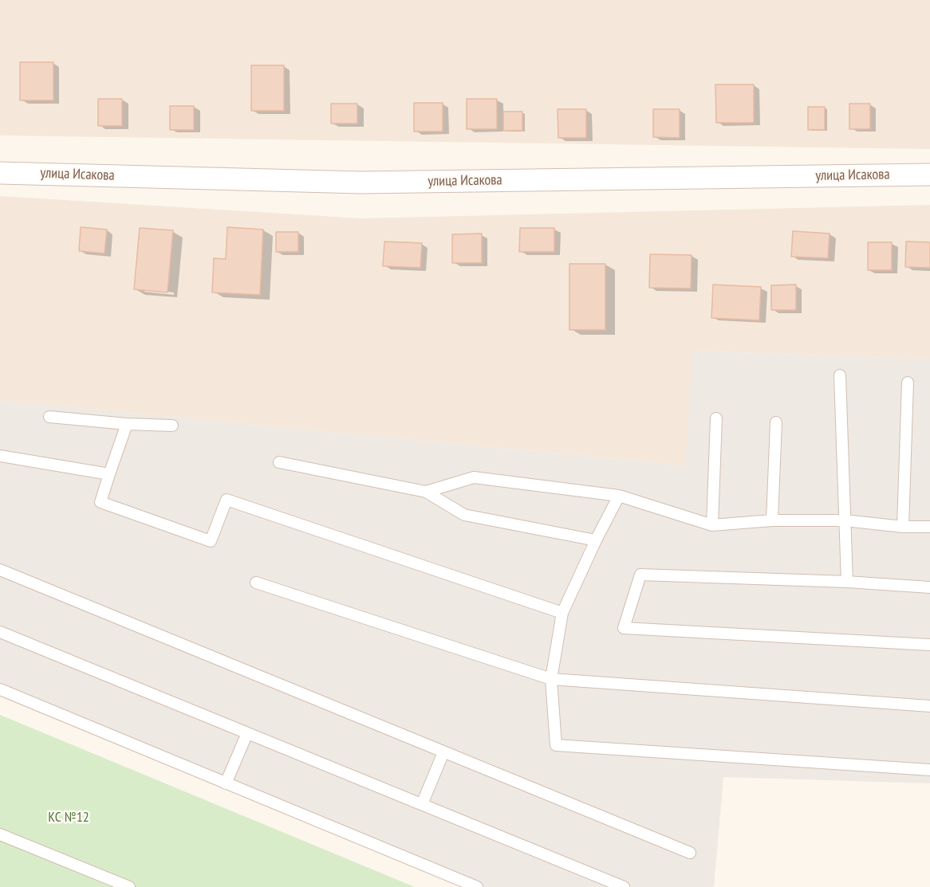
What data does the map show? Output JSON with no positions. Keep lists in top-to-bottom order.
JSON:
{
  "streets": {
    "street": ["улица Исакова"]
  },
  "parks": ["КС №12"]
}
